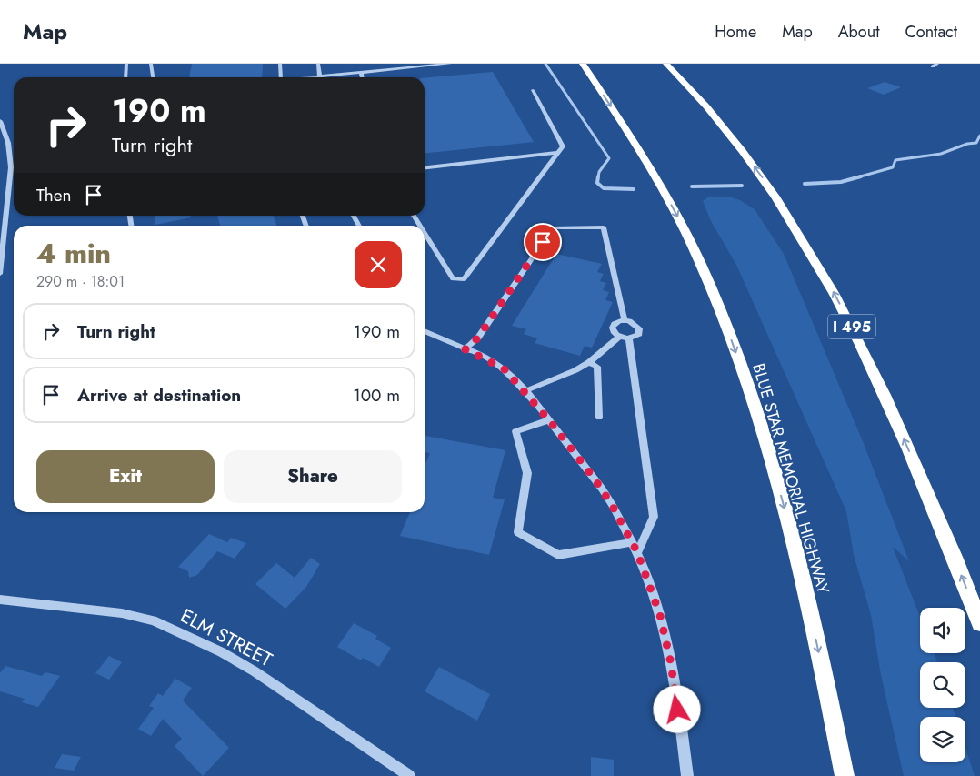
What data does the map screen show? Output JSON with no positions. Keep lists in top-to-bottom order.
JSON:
{
  "streets": {
    "highway": ["I 495", "BLUE STAR MEMORIAL HIGHWAY"],
    "street": ["ELM STREET"]
  },
  "page": {
    "header": "Map",
    "nav": [
      "Home",
      "Map",
      "About",
      "Contact"
    ],
    "turn": ["190 m", "Turn right"],
    "then": "Then",
    "heading": ["4 min", "290 m · 18:01"],
    "list": [
      {
        "name": "Turn right",
        "value": "190 m"
      },
      {
        "name": "Arrive at destination",
        "value": "100 m"
      }
    ],
    "buttons": ["Exit", "Share"]
  }
}
